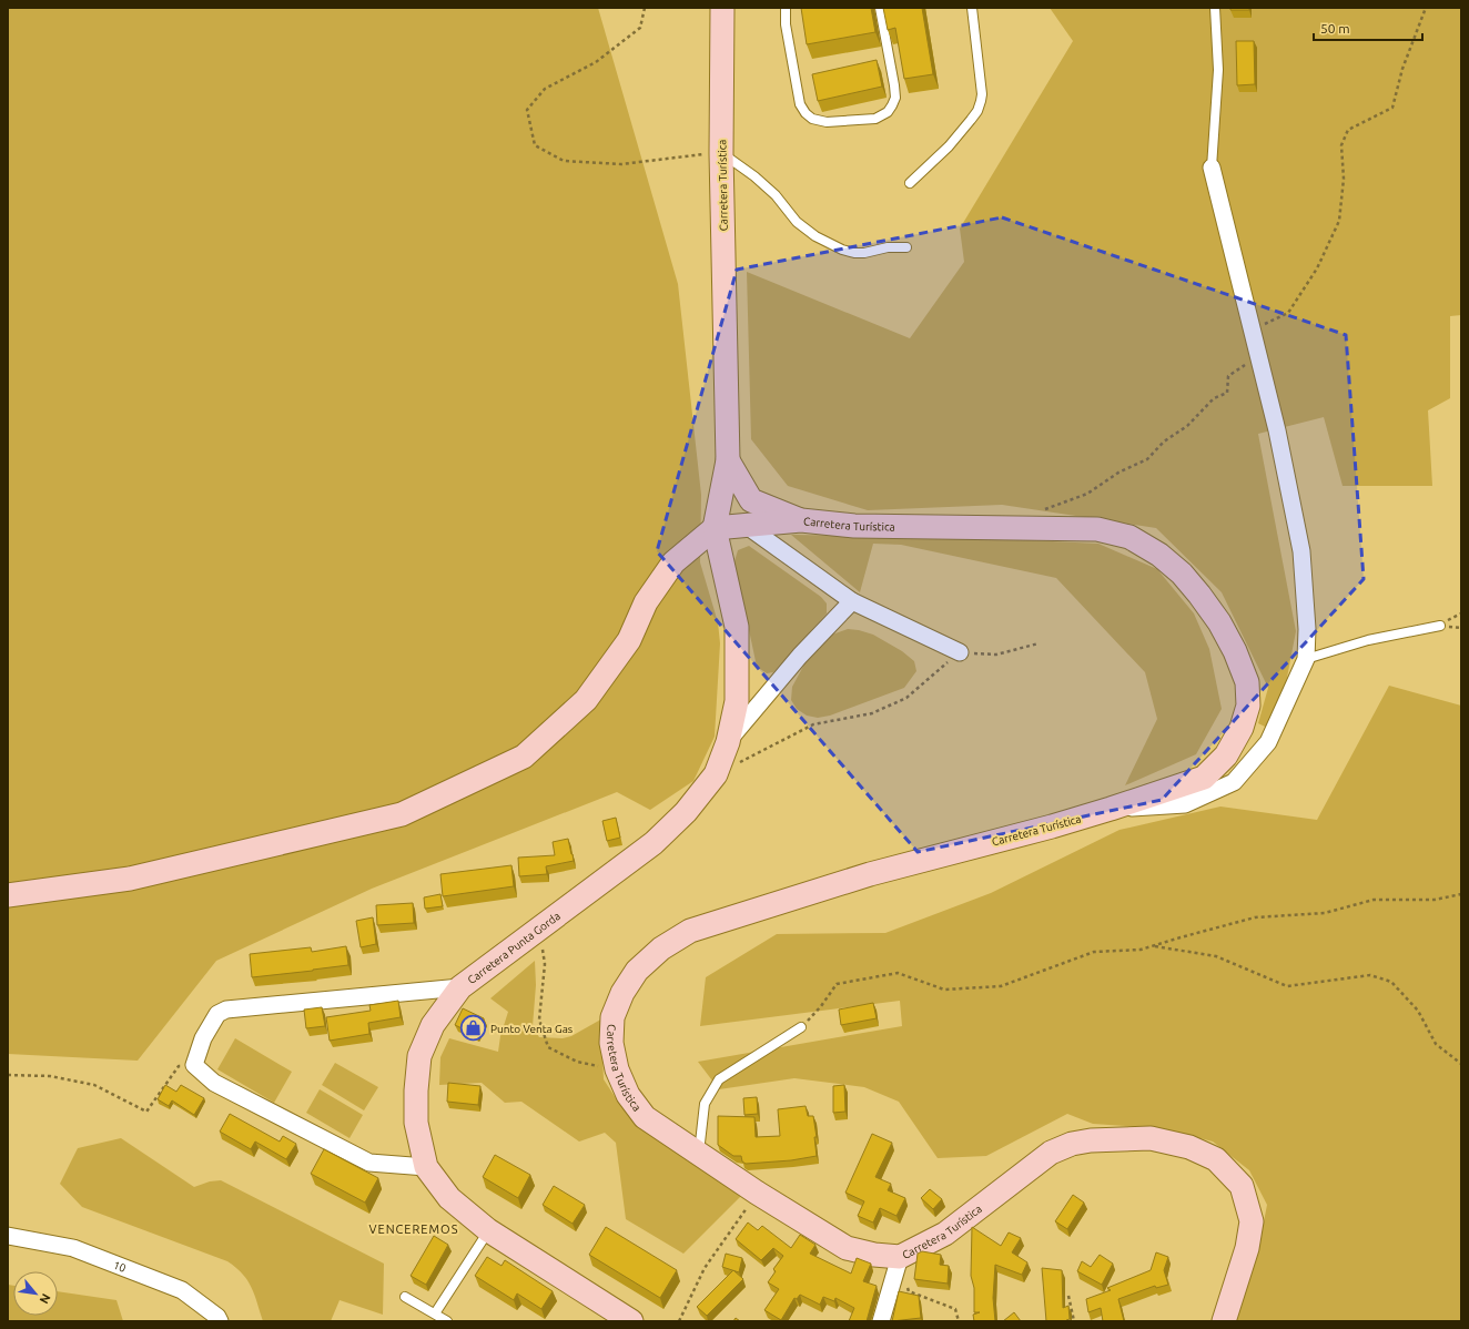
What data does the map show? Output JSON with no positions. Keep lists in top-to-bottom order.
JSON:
{
  "streets": {
    "main road": ["Carretera Turística", "Carretera Punta Gorda"],
    "street": ["10"]
  },
  "crossings": [
    ["Carretera Turística", "Carretera Punta Gorda"]
  ],
  "districts": ["VENCEREMOS"],
  "places": {
    "shop": ["Punto Venta Gas"]
  },
  "scale_bar": "50 m",
  "north": "bottom right"
}
